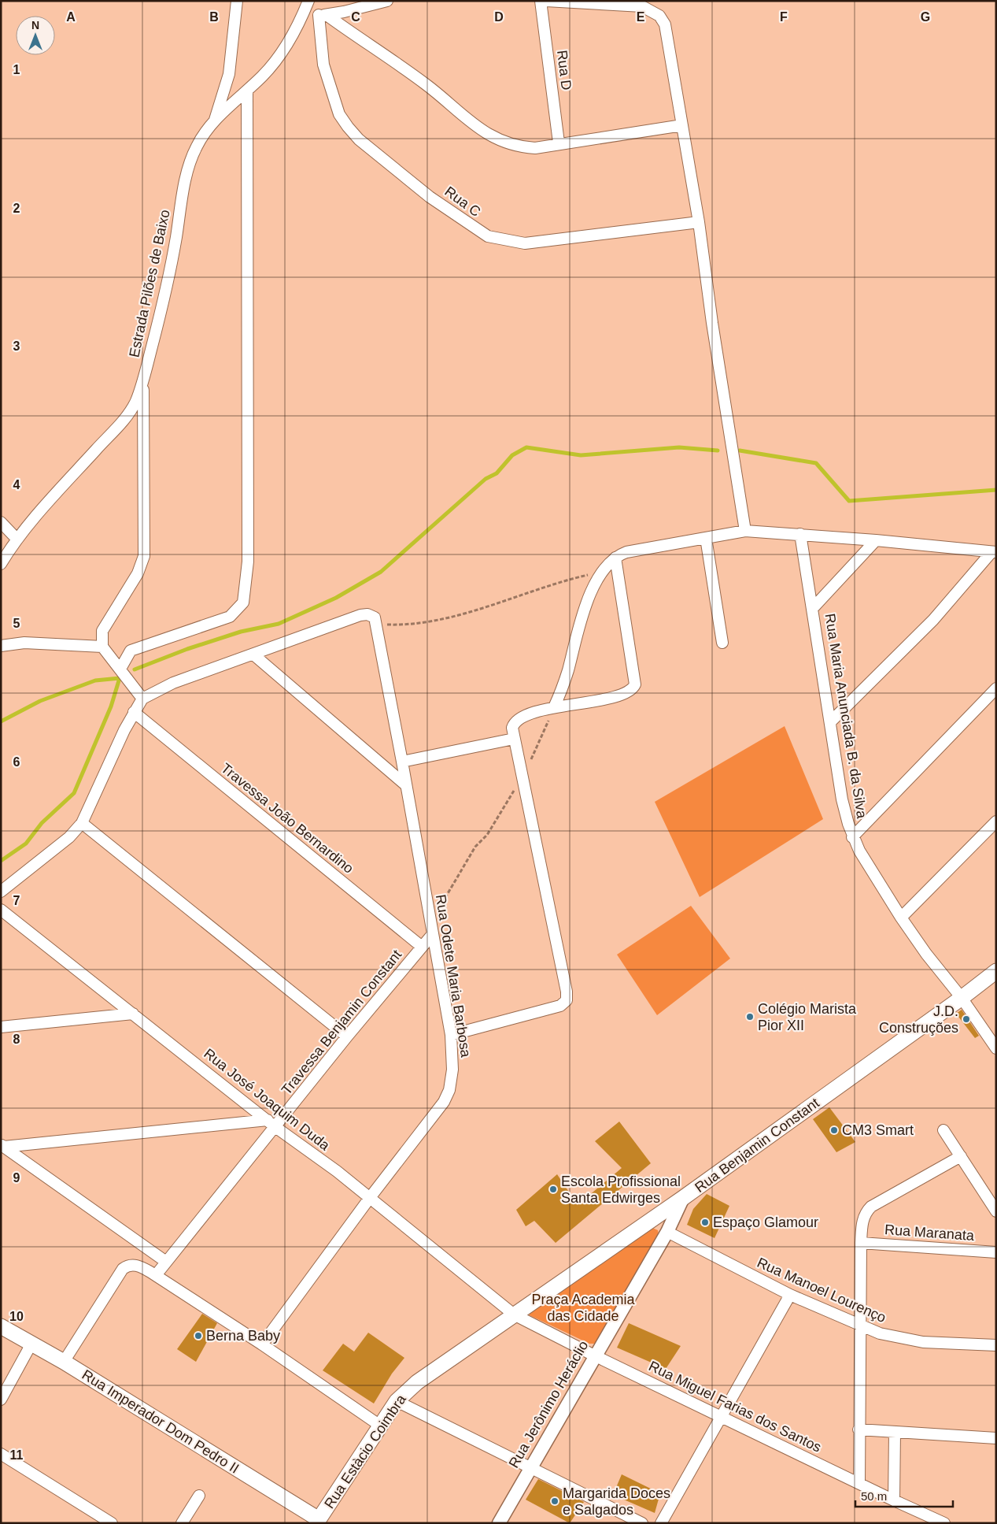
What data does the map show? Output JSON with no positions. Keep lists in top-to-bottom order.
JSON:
{
  "streets": {
    "main road": ["Rua Benjamin Constant", "Rua Imperador Dom Pedro II", "Rua Estàcio Coimbra"],
    "street": [
      "Rua D",
      "Rua C",
      "Estrada Pilões de Baixo",
      "Rua Maria Anunciada B. da Silva",
      "Travessa João Bernardino",
      "Rua Odete Maria Barbosa",
      "Travessa Benjamin Constant",
      "Rua José Joaquim Duda",
      "Rua Maranata",
      "Rua Manoel Lourenço",
      "Rua Jerônimo Heráclio",
      "Rua Miguel Farias dos Santos"
    ]
  },
  "crossings": [
    ["Rua Maria Anunciada B. da Silva", "Rua Benjamin Constant"],
    ["Travessa João Bernardino", "Travessa Benjamin Constant"],
    ["Rua Odete Maria Barbosa", "Travessa Benjamin Constant"],
    ["Rua Odete Maria Barbosa", "Rua José Joaquim Duda"],
    ["Travessa Benjamin Constant", "Rua José Joaquim Duda"],
    ["Rua José Joaquim Duda", "Rua Benjamin Constant"],
    ["Rua José Joaquim Duda", "Rua Miguel Farias dos Santos"],
    ["Rua José Joaquim Duda", "Rua Estàcio Coimbra"],
    ["Rua Benjamin Constant", "Rua Jerônimo Heráclio"],
    ["Rua Benjamin Constant", "Rua Miguel Farias dos Santos"],
    ["Rua Benjamin Constant", "Rua Estàcio Coimbra"],
    ["Rua Manoel Lourenço", "Rua Jerônimo Heráclio"],
    ["Rua Jerônimo Heráclio", "Rua Miguel Farias dos Santos"],
    ["Rua Miguel Farias dos Santos", "Rua Estàcio Coimbra"],
    ["Rua Imperador Dom Pedro II", "Rua Estàcio Coimbra"]
  ],
  "parks": ["Praça Academia das Cidade"],
  "places": [
    "Colégio Marista Pior XII",
    "J.D. Construções",
    "CM3 Smart",
    "Escola Profissional Santa Edwirges",
    "Espaço Glamour",
    "Berna Baby",
    "Margarida Doces e Salgados"
  ],
  "scale_bar": "50 m",
  "north": "top",
  "grid": {
    "columns": [
      "A",
      "B",
      "C",
      "D",
      "E",
      "F",
      "G"
    ],
    "rows": [
      "1",
      "2",
      "3",
      "4",
      "5",
      "6",
      "7",
      "8",
      "9",
      "10",
      "11"
    ]
  }
}
